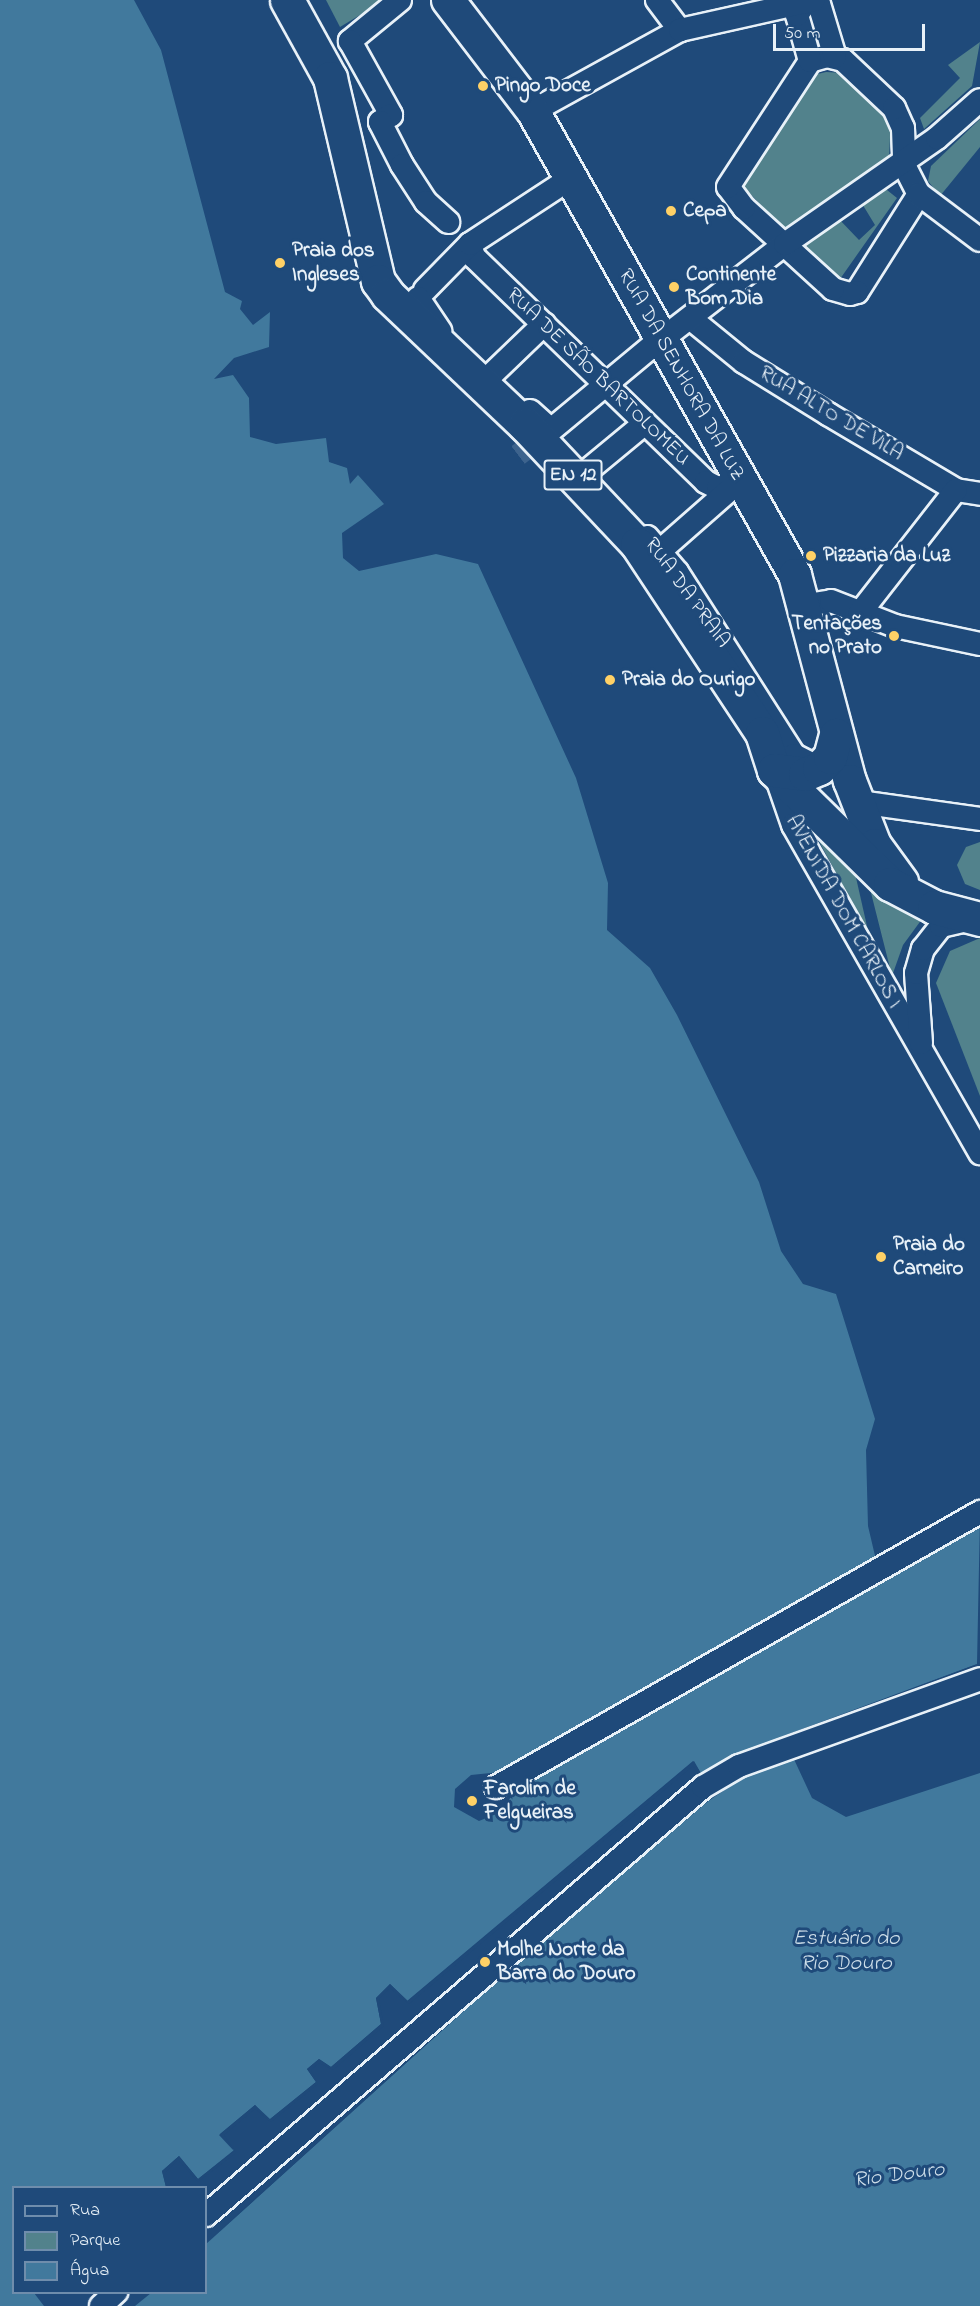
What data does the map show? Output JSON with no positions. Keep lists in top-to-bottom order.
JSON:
{
  "streets": {
    "main road": ["EN 12"],
    "street": [
      "RUA DA SENHORA DA LUZ",
      "RUA DE SÃO BARTOLOMEU",
      "RUA ALTO DE VILA",
      "RUA DA PRAIA",
      "AVENIDA DOM CARLOS I"
    ]
  },
  "crossings": [
    ["RUA DA SENHORA DA LUZ", "RUA DE SÃO BARTOLOMEU"],
    ["EN 12", "AVENIDA DOM CARLOS I"]
  ],
  "water": ["Estuário do Rio Douro", "Rio Douro"],
  "places": [
    "Pingo Doce",
    "Cepa",
    "Praia dos Ingleses",
    "Continente Bom Dia",
    "Pizzaria da Luz",
    "Tentações no Prato",
    "Praia do Ourigo",
    "Praia do Carneiro",
    "Farolim de Felgueiras",
    "Molhe Norte da Barra do Douro"
  ],
  "legend": ["Rua", "Parque", "Água"],
  "scale_bar": "50 m"
}
